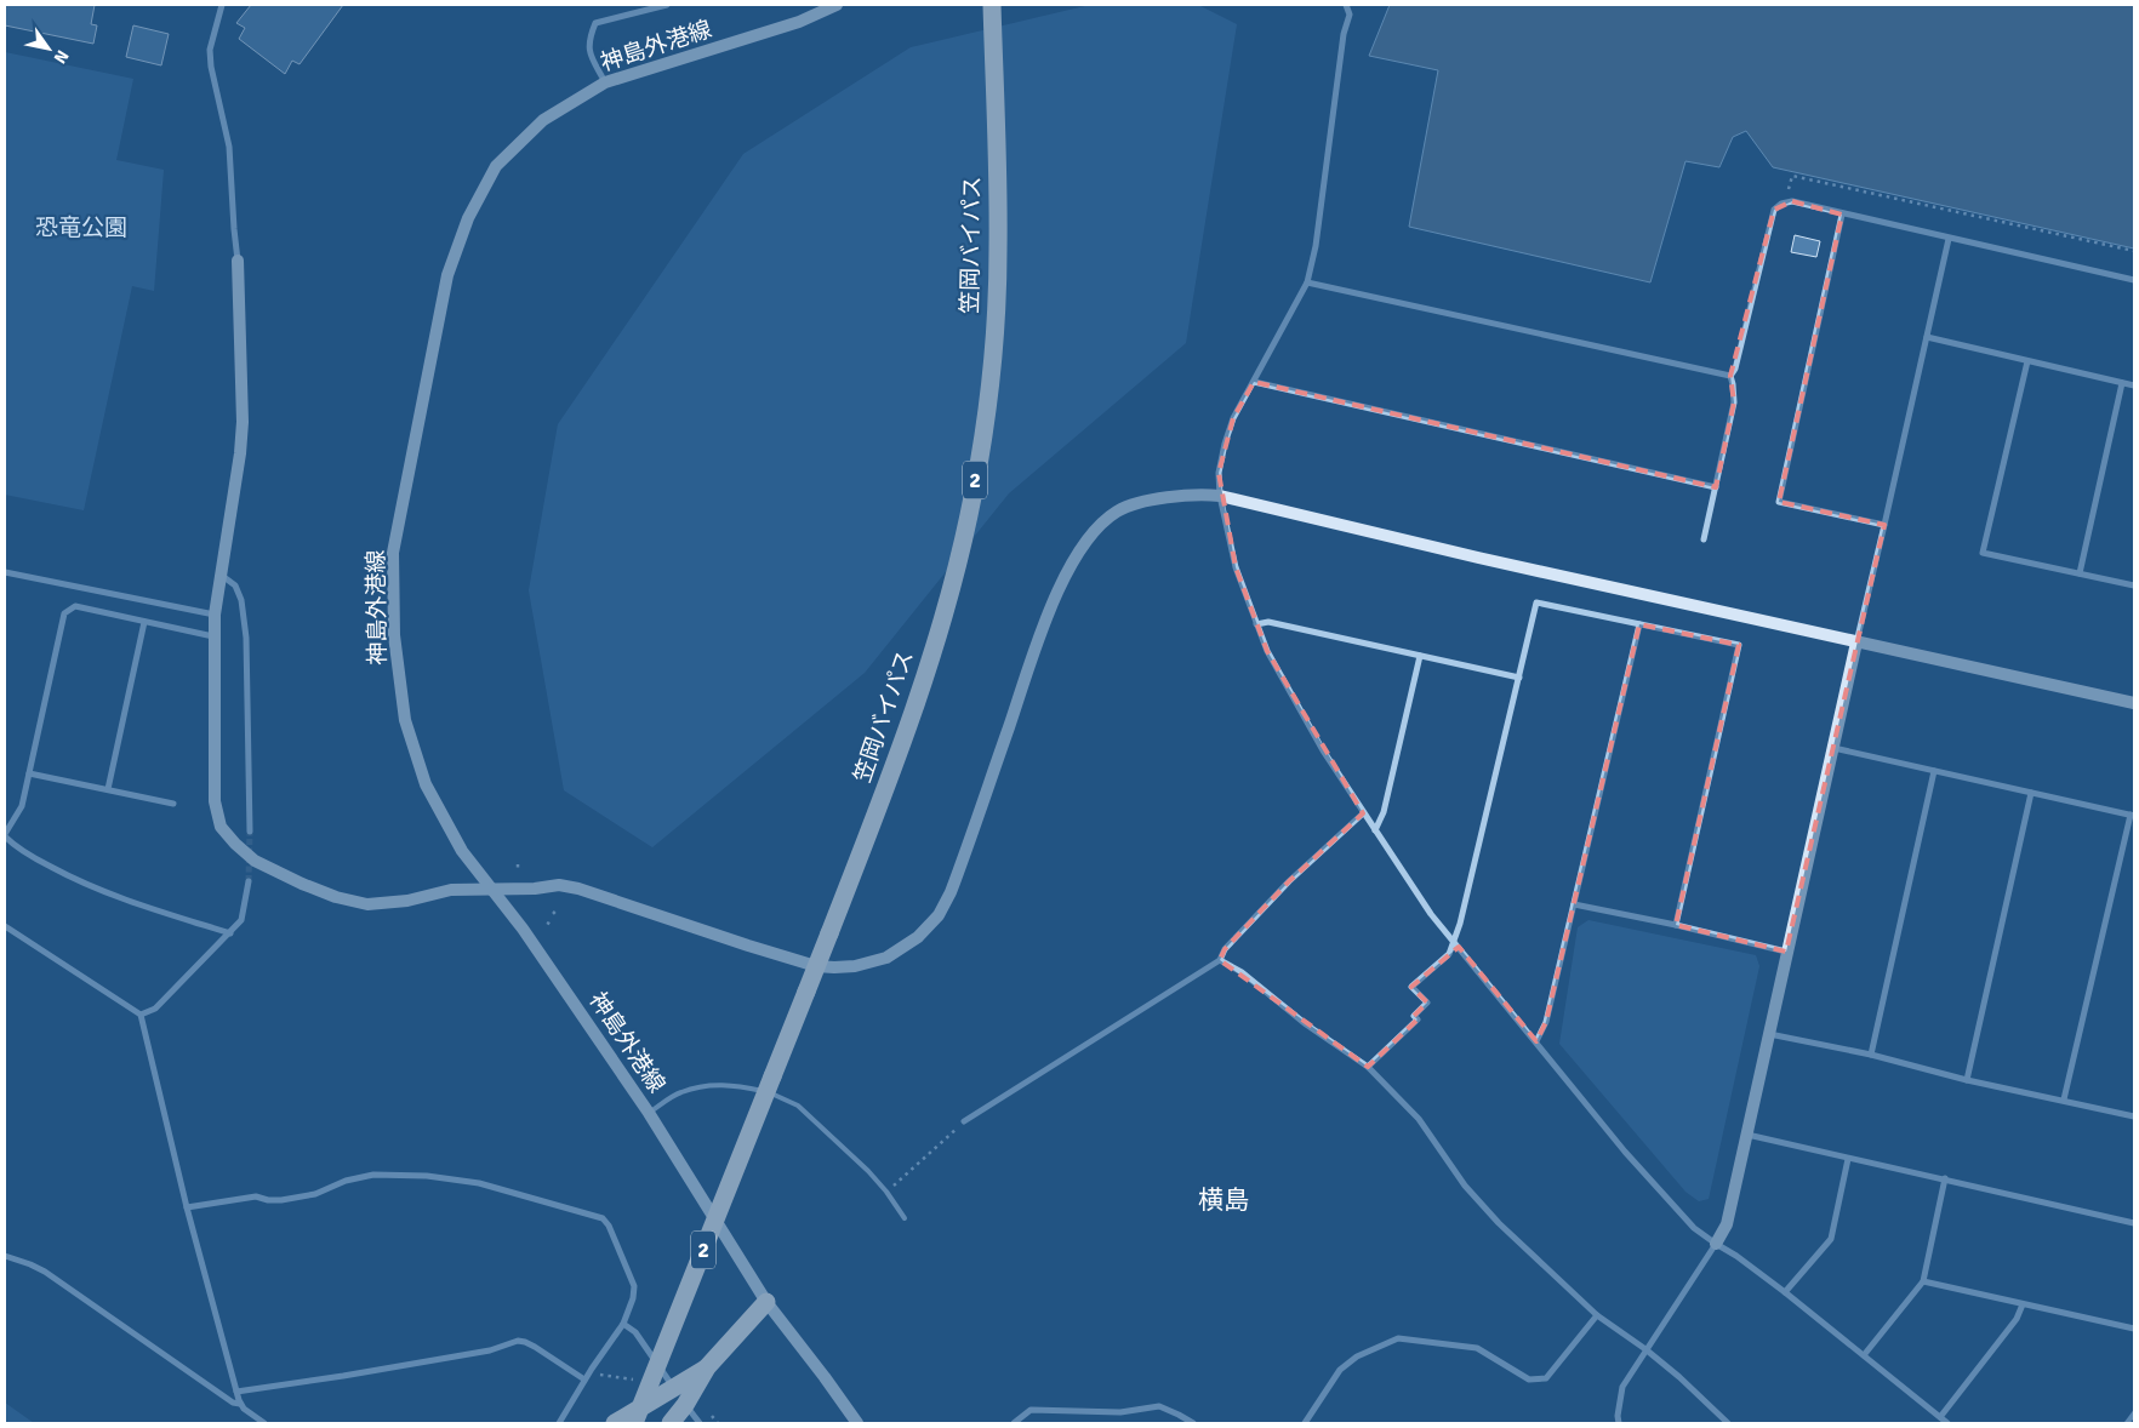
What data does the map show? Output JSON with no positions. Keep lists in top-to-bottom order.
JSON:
{
  "streets": {
    "highway": ["笠岡バイパス", "2"],
    "street": ["神島外港線"]
  },
  "districts": ["横島"],
  "parks": ["恐竜公園"],
  "north": "bottom right"
}
